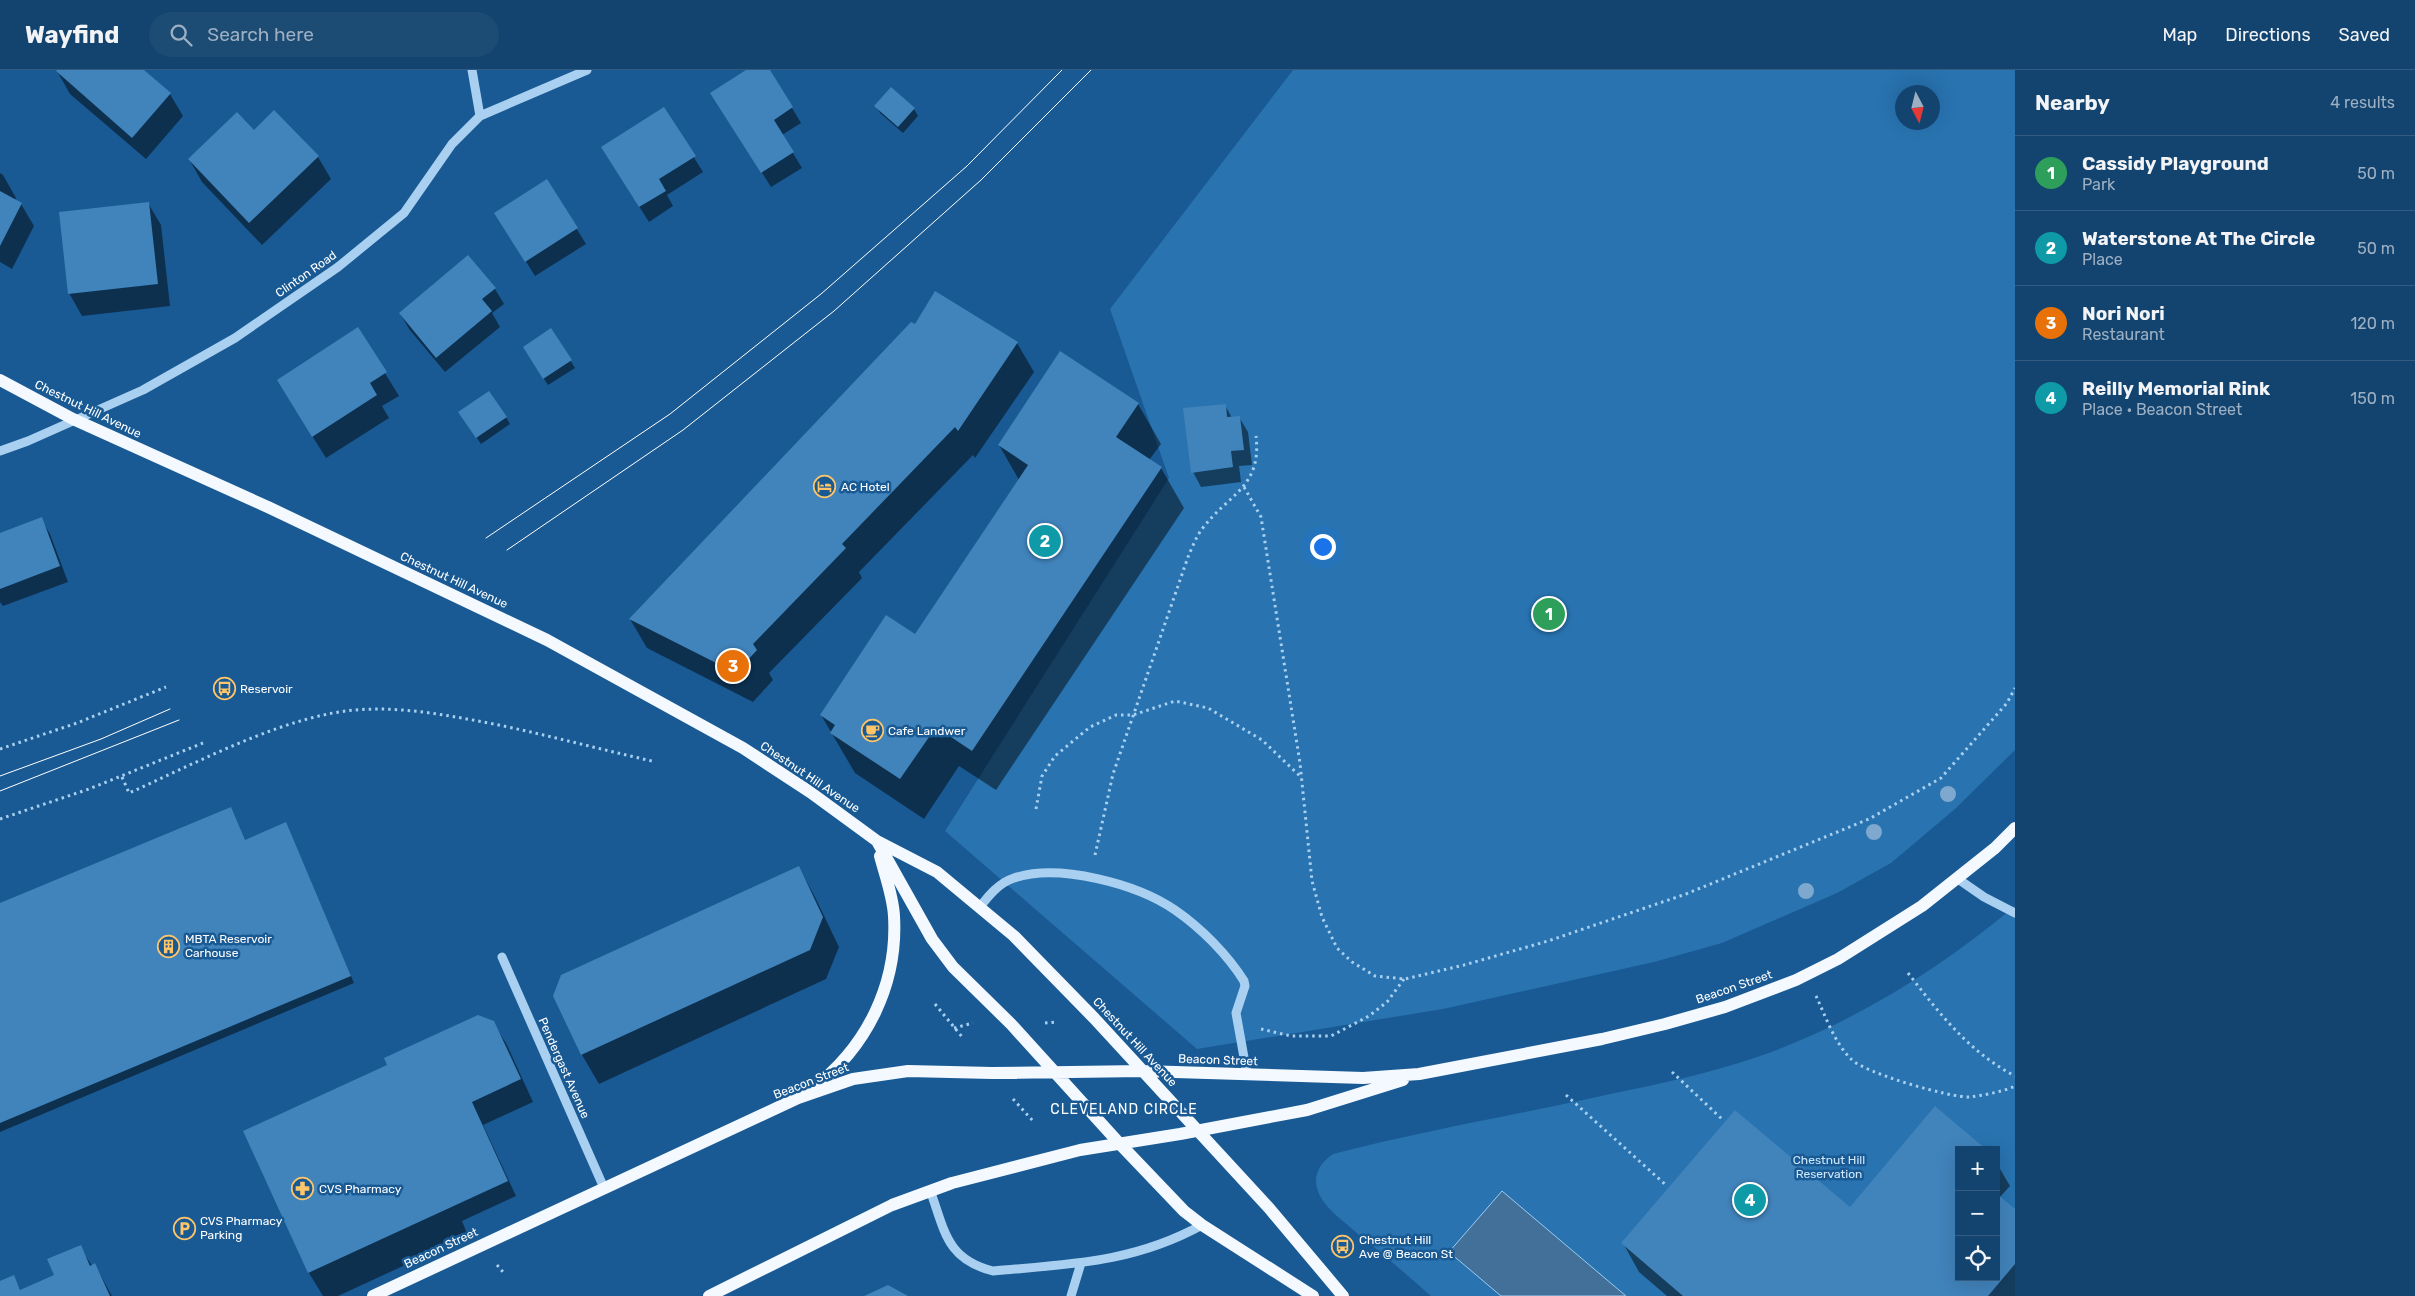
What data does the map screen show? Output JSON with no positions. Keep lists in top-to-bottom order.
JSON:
{
  "streets": {
    "main road": ["Chestnut Hill Avenue", "Beacon Street"],
    "street": ["Clinton Road", "Pendergast Avenue"]
  },
  "crossings": [
    ["Clinton Road", "Chestnut Hill Avenue"],
    ["Chestnut Hill Avenue", "Beacon Street"],
    ["Beacon Street", "Pendergast Avenue"]
  ],
  "districts": ["CLEVELAND CIRCLE"],
  "parks": ["Chestnut Hill Reservation"],
  "places": {
    "hotel": ["AC Hotel"],
    "bus stop": ["Reservoir", "Chestnut Hill Ave @ Beacon St"],
    "cafe": ["Cafe Landwer"],
    "building": ["MBTA Reservoir Carhouse"],
    "pharmacy": ["CVS Pharmacy"],
    "parking": ["CVS Pharmacy Parking"]
  },
  "north": "bottom",
  "page": {
    "header": "Wayfind",
    "search": "Search here",
    "nav": ["Map", "Directions", "Saved"],
    "heading": ["Nearby", "4 results"],
    "list": [
      {
        "mark": "1",
        "name": "Cassidy Playground",
        "note": "Park",
        "value": "50 m"
      },
      {
        "mark": "2",
        "name": "Waterstone At The Circle",
        "note": "Place",
        "value": "50 m"
      },
      {
        "mark": "3",
        "name": "Nori Nori",
        "note": "Restaurant",
        "value": "120 m"
      },
      {
        "mark": "4",
        "name": "Reilly Memorial Rink",
        "note": "Place · Beacon Street",
        "value": "150 m"
      }
    ],
    "pins": [
      "2",
      "1",
      "3",
      "4"
    ],
    "map_buttons": ["+", "−"]
  }
}
